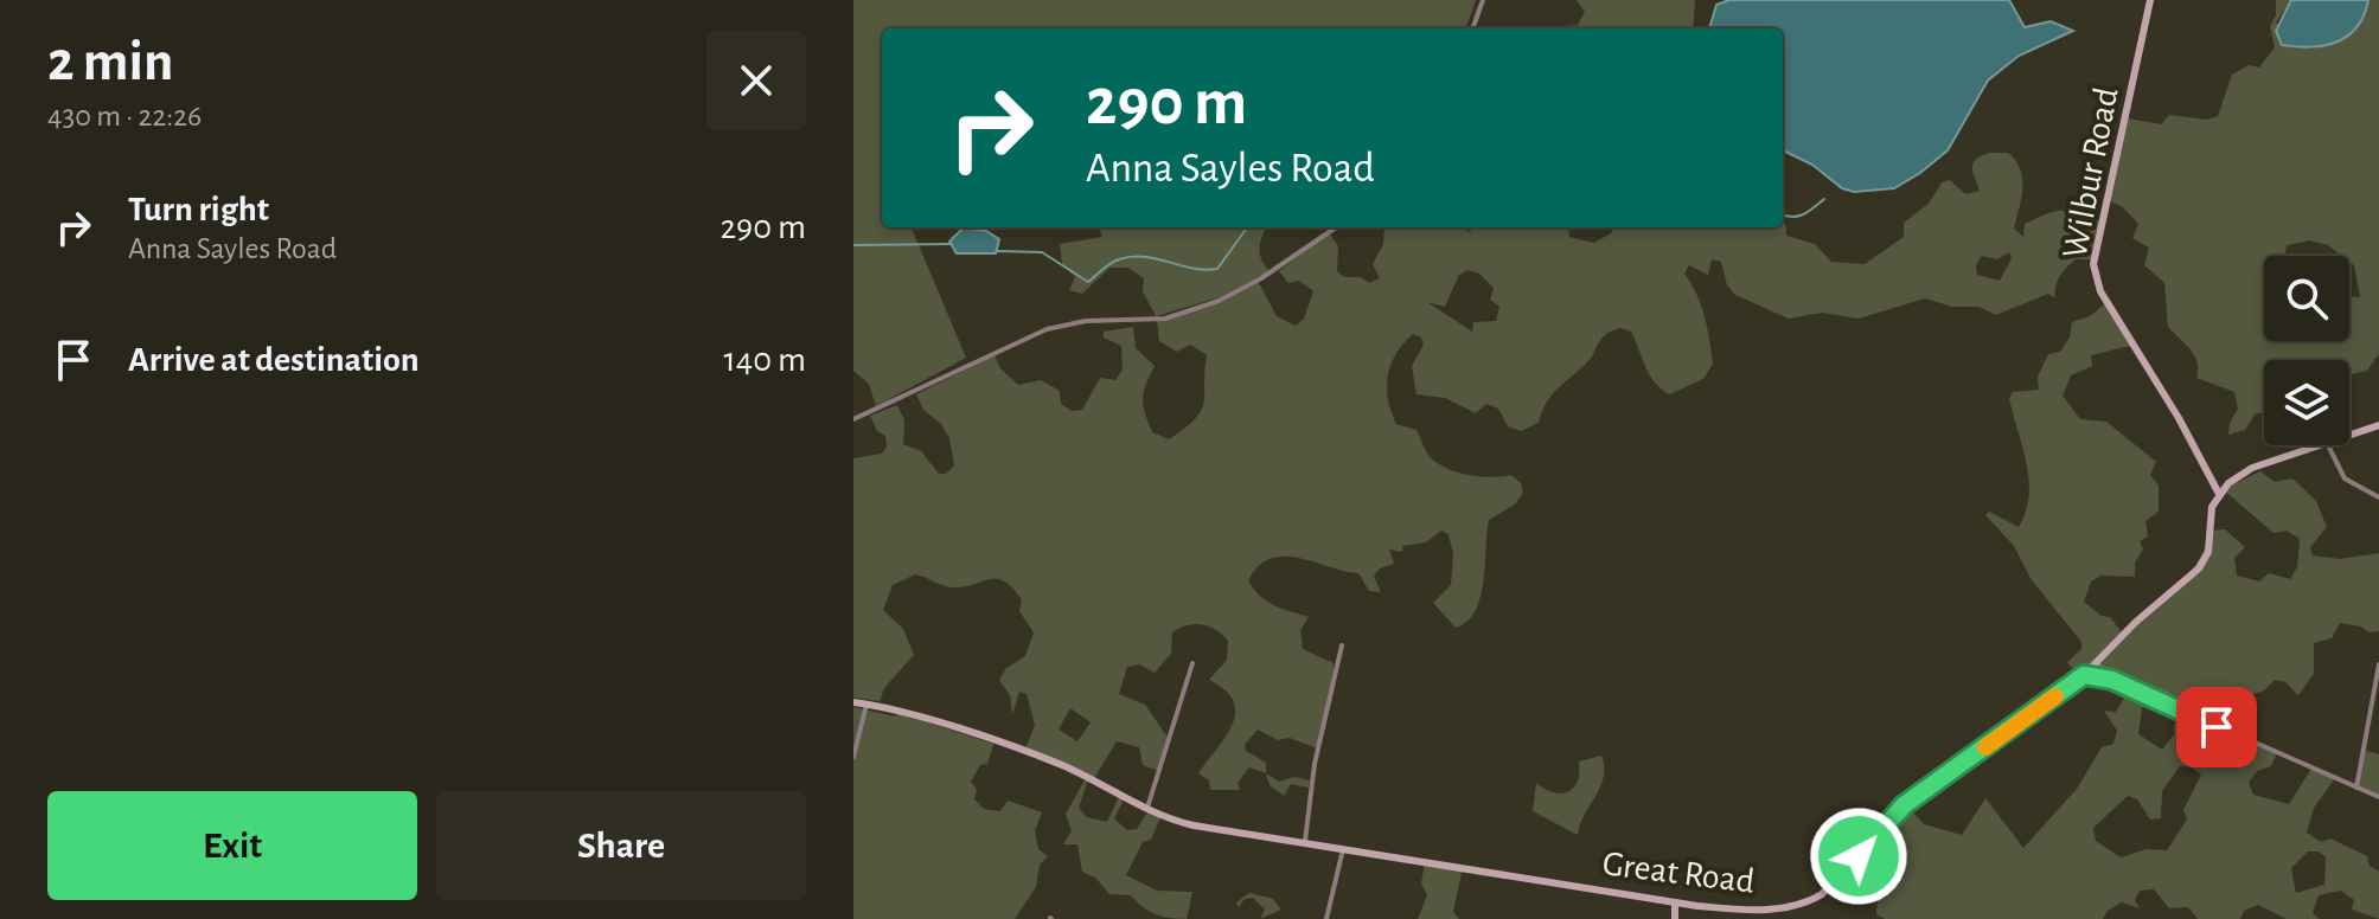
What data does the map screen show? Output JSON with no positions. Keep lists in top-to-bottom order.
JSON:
{
  "streets": {
    "street": ["Wilbur Road", "Great Road"]
  },
  "crossings": [
    ["Wilbur Road", "Great Road"]
  ],
  "page": {
    "heading": ["2 min", "430 m · 22:26"],
    "turn": ["290 m", "Anna Sayles Road"],
    "list": [
      {
        "name": "Turn right",
        "note": "Anna Sayles Road",
        "value": "290 m"
      },
      {
        "name": "Arrive at destination",
        "value": "140 m"
      }
    ],
    "buttons": ["Exit", "Share"]
  }
}
